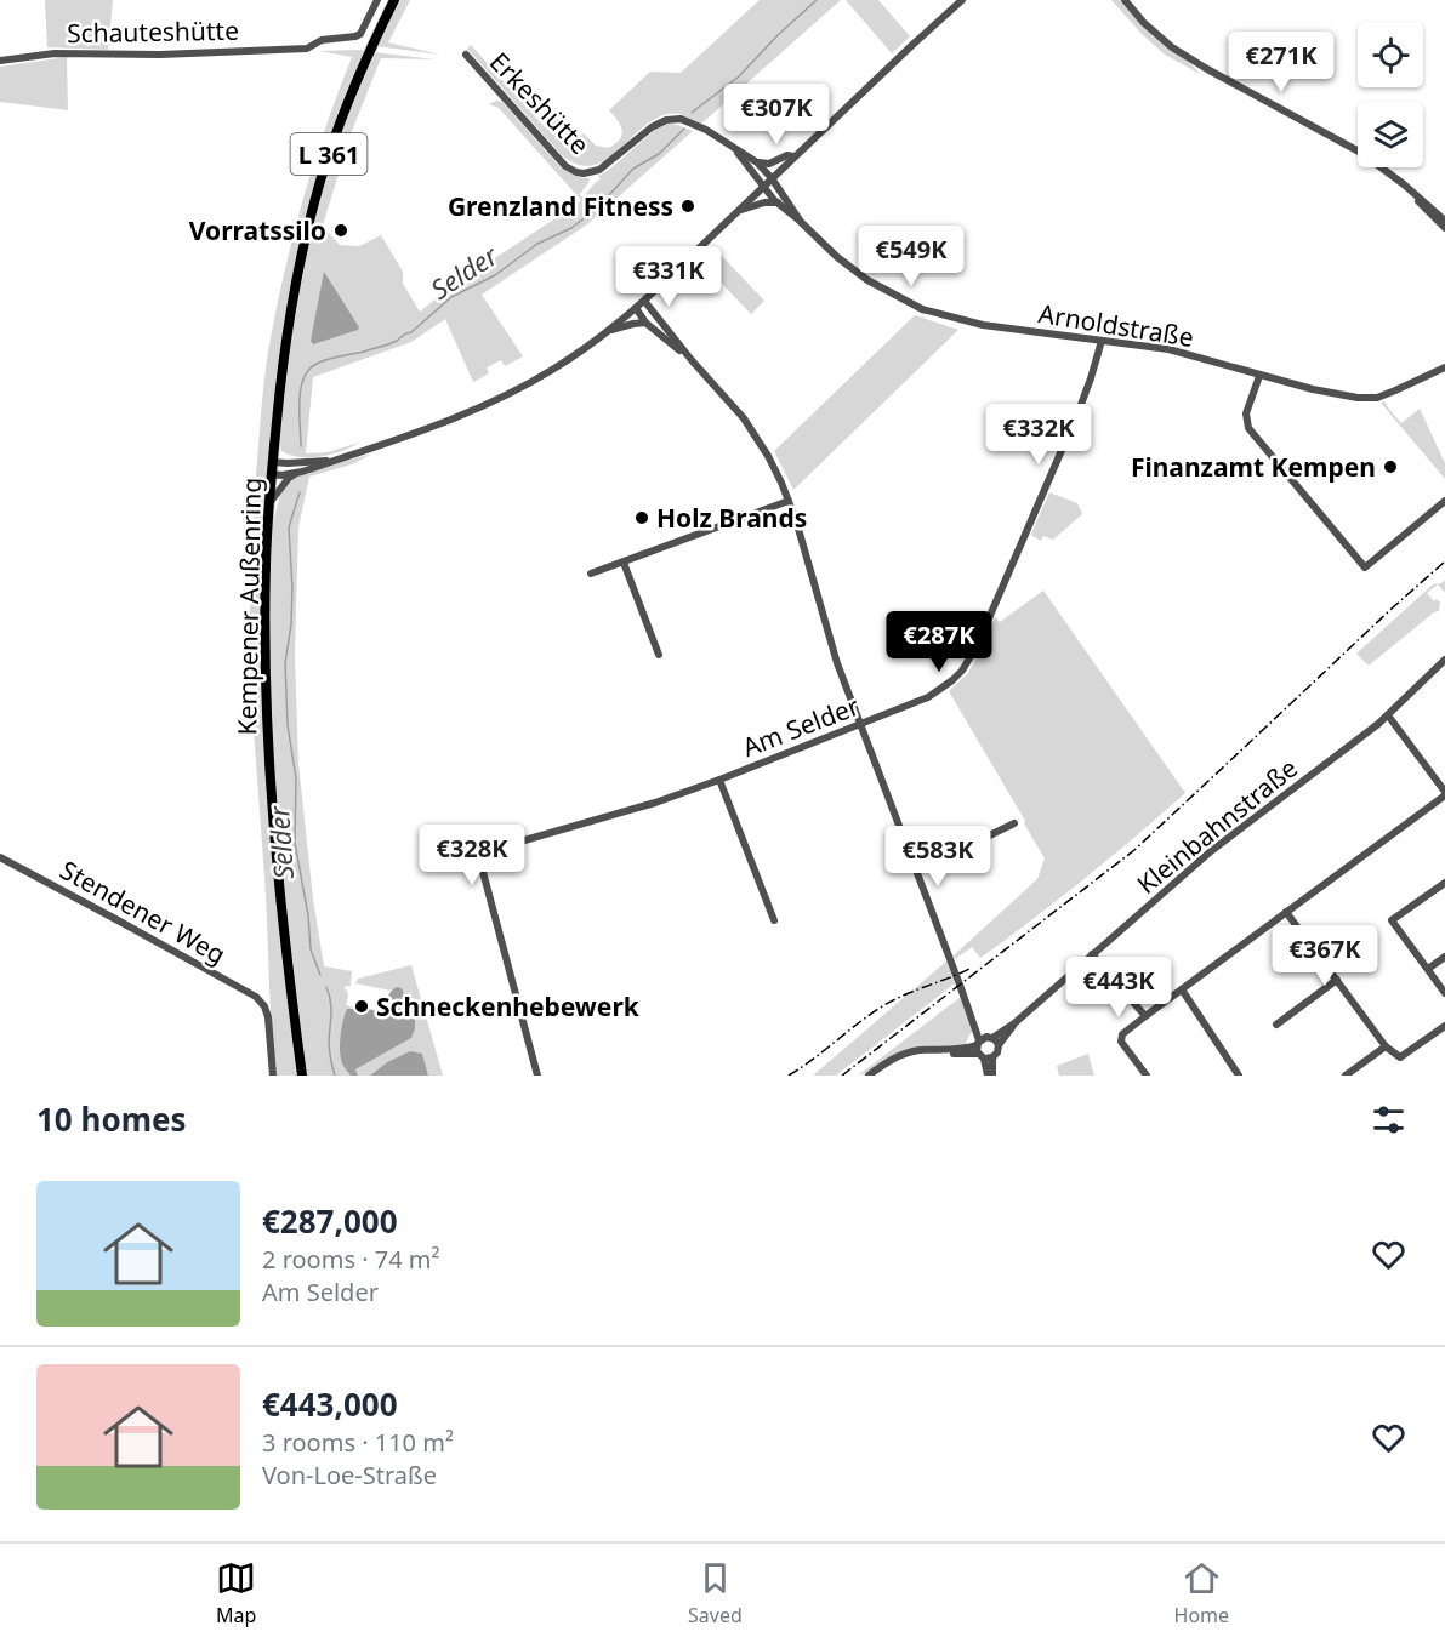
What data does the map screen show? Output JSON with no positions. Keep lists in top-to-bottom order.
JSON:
{
  "streets": {
    "main road": ["L 361", "Kempener Außenring"],
    "street": [
      "Schauteshütte",
      "Erkeshütte",
      "Arnoldstraße",
      "Am Selder",
      "Kleinbahnstraße",
      "Stendener Weg"
    ]
  },
  "crossings": [
    ["Erkeshütte", "Arnoldstraße"],
    ["Arnoldstraße", "Am Selder"]
  ],
  "water": ["Selder"],
  "places": [
    "Grenzland Fitness",
    "Vorratssilo",
    "Finanzamt Kempen",
    "Holz Brands",
    "Schneckenhebewerk"
  ],
  "page": {
    "price": [
      "€271K",
      "€307K",
      "€549K",
      "€331K",
      "€332K",
      "€287K",
      "€328K",
      "€583K",
      "€367K",
      "€443K"
    ],
    "heading": "10 homes",
    "list": [
      {
        "name": "€287,000",
        "note": "2 rooms · 74 m² · Am Selder"
      },
      {
        "name": "€443,000",
        "note": "3 rooms · 110 m² · Von-Loe-Straße"
      }
    ],
    "tabs": ["Map", "Saved", "Home"]
  }
}
